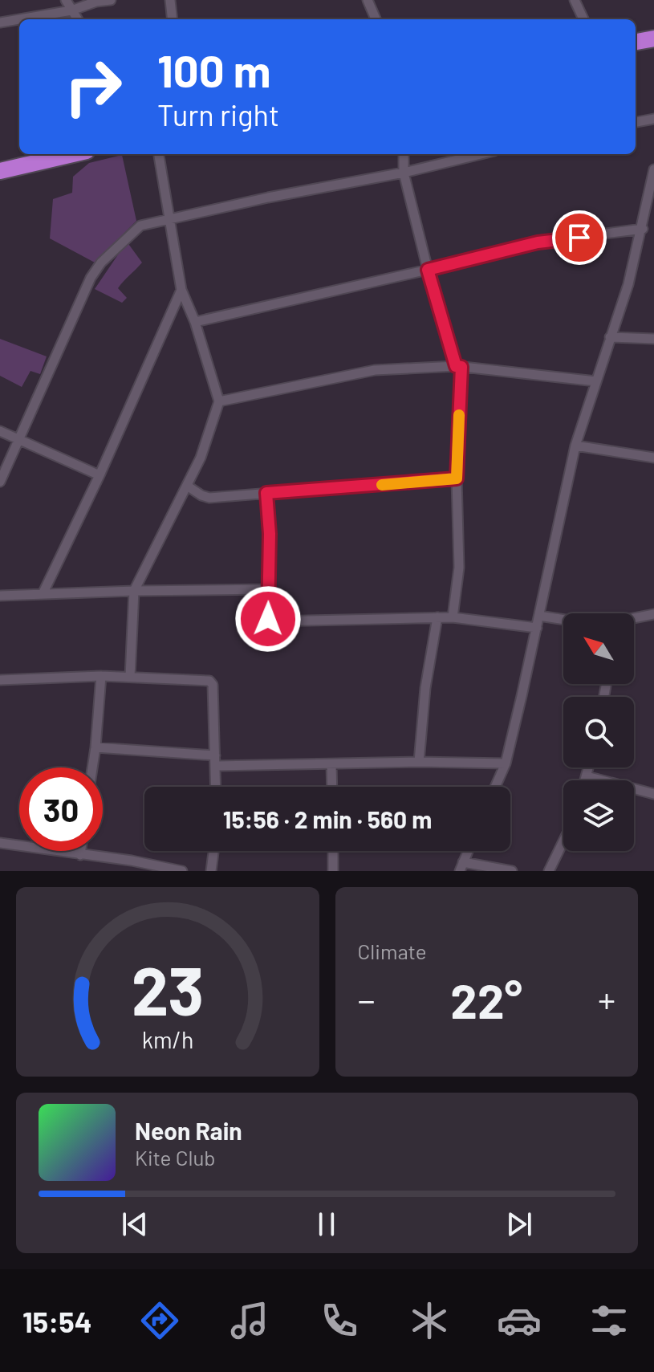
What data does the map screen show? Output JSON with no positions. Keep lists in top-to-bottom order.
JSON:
{
  "north": "top left",
  "page": {
    "turn": ["100 m", "Turn right"],
    "limit": "30",
    "trip": "15:56 · 2 min · 560 m",
    "tile": "Climate",
    "heat": ["−", "22°", "+"],
    "song": ["Neon Rain", "Kite Club"],
    "tabs": "15:54",
    "gauge": ["23", "km/h"]
  }
}
